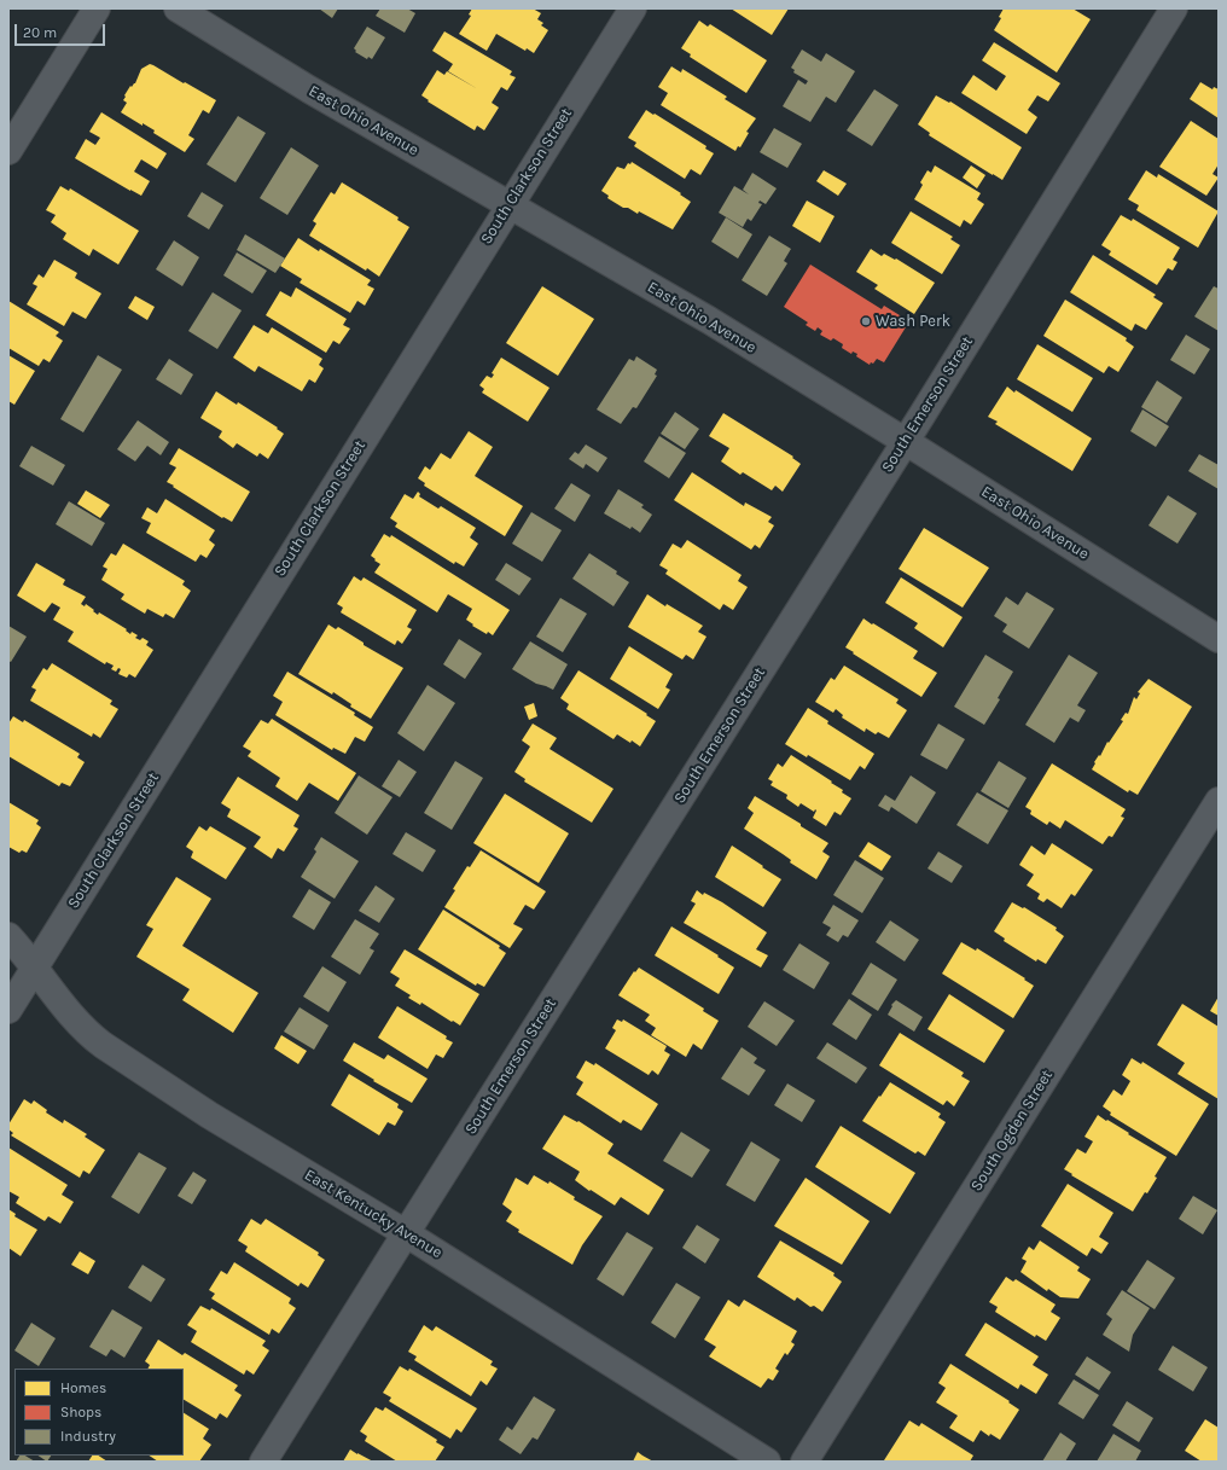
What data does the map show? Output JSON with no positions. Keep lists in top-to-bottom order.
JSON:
{
  "streets": {
    "street": [
      "East Ohio Avenue",
      "South Clarkson Street",
      "South Emerson Street",
      "South Ogden Street",
      "East Kentucky Avenue"
    ]
  },
  "crossings": [
    ["East Ohio Avenue", "South Clarkson Street"],
    ["East Ohio Avenue", "South Emerson Street"],
    ["South Clarkson Street", "East Kentucky Avenue"],
    ["South Emerson Street", "East Kentucky Avenue"]
  ],
  "places": ["Wash Perk"],
  "legend": ["Homes", "Shops", "Industry"],
  "scale_bar": "20 m"
}
